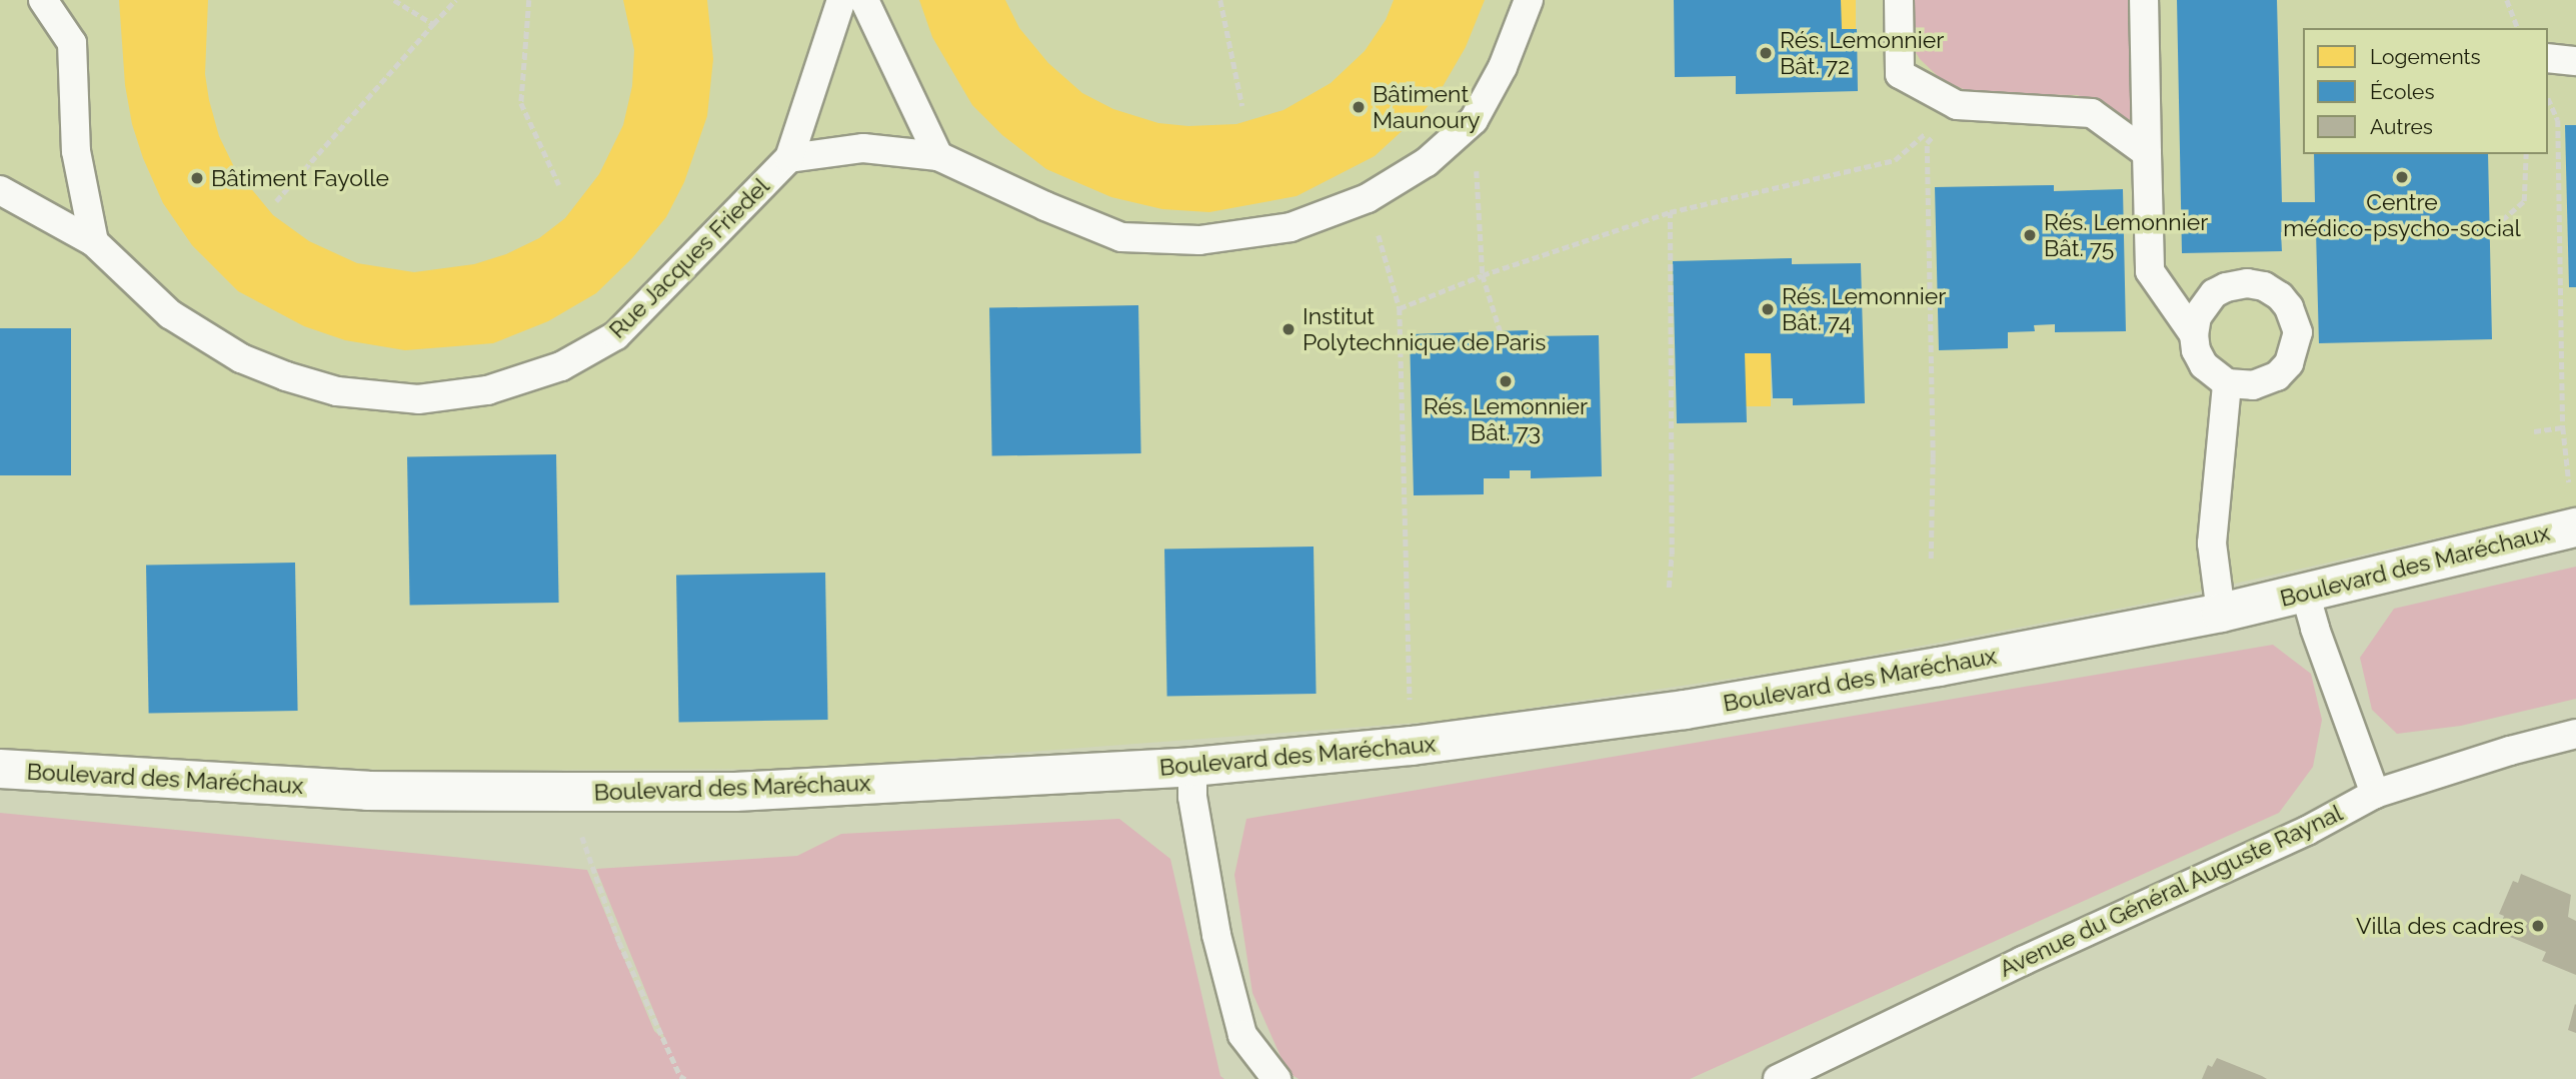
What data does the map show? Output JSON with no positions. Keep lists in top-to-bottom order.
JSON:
{
  "streets": {
    "street": ["Boulevard des Maréchaux"],
    "lane": ["Rue Jacques Friedel", "Avenue du Général Auguste Raynal"]
  },
  "places": [
    "Rés. Lemonnier Bât. 72",
    "Bâtiment Maunoury",
    "Centre médico-psycho-social",
    "Bâtiment Fayolle",
    "Rés. Lemonnier Bât. 75",
    "Rés. Lemonnier Bât. 74",
    "Institut Polytechnique de Paris",
    "Rés. Lemonnier Bât. 73",
    "Villa des cadres"
  ],
  "legend": ["Logements", "Écoles", "Autres"]
}
